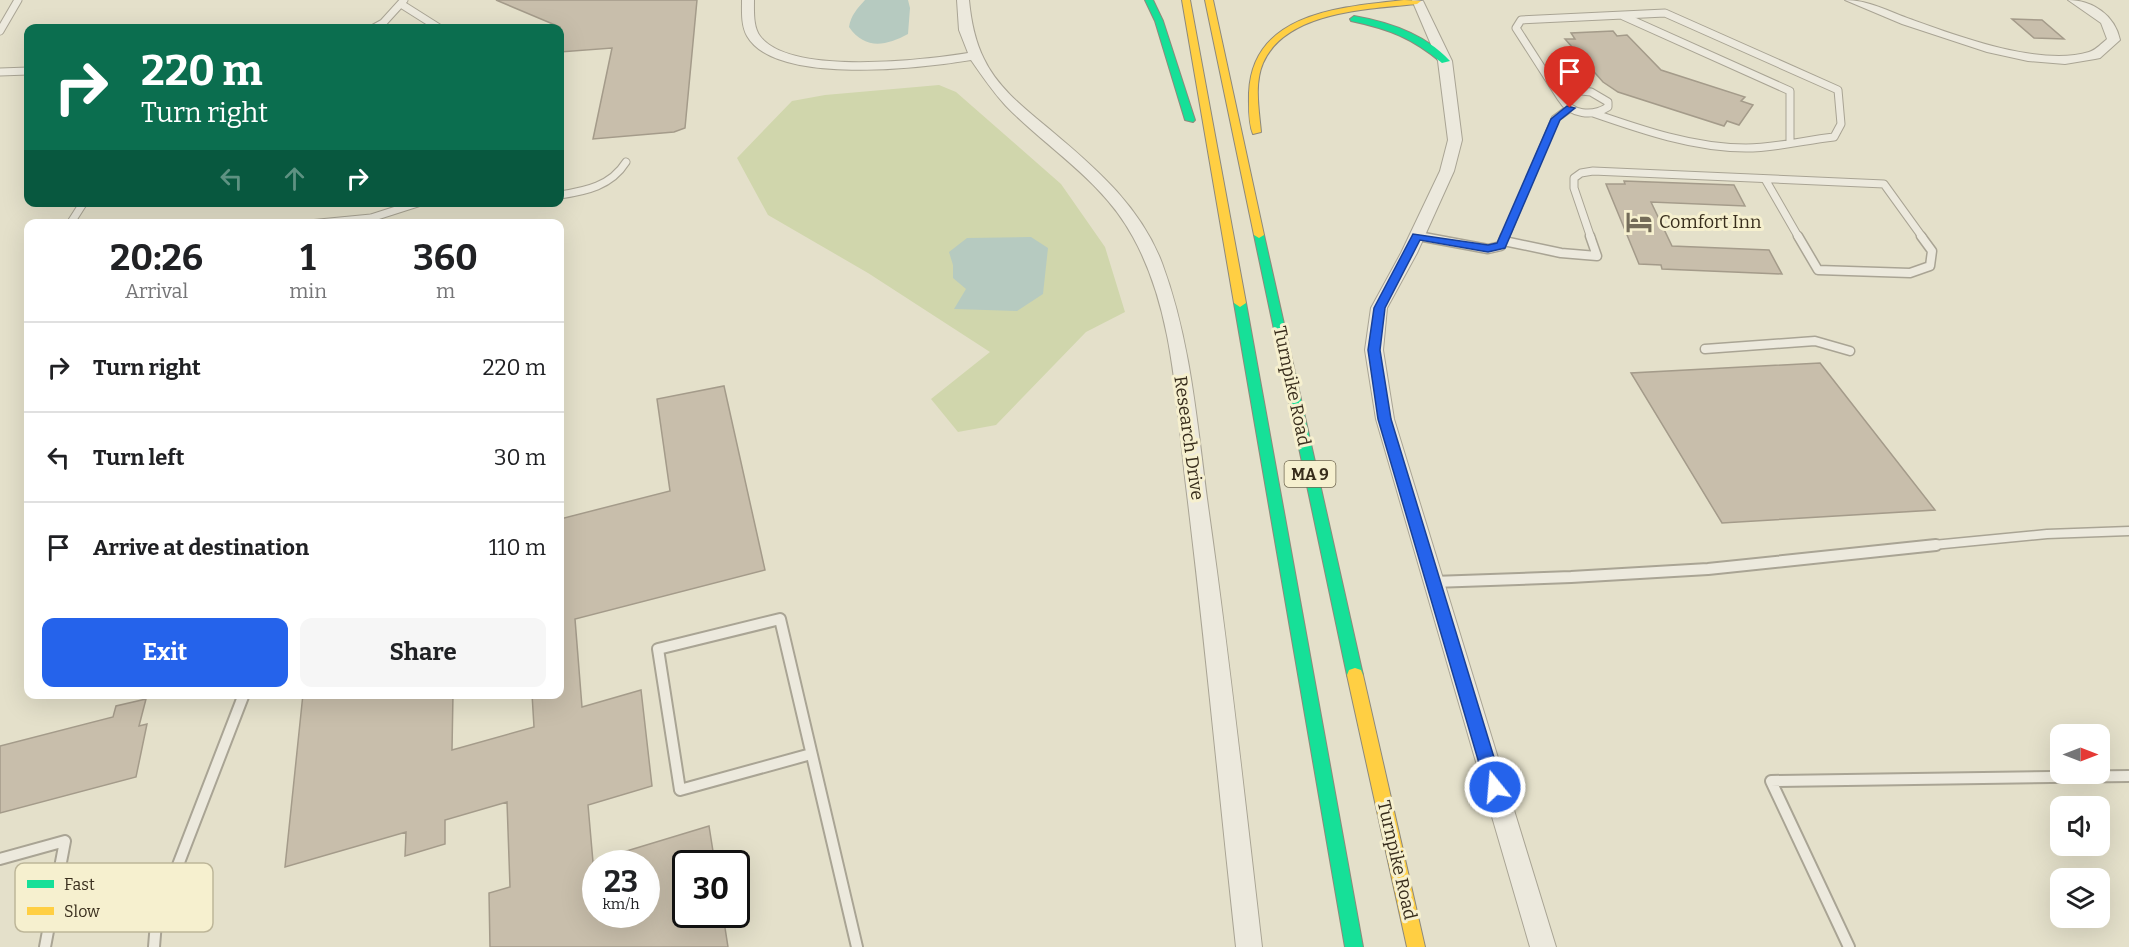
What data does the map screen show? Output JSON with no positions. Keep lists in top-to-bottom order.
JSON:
{
  "streets": {
    "highway": ["Turnpike Road", "MA 9"],
    "street": ["Research Drive"]
  },
  "places": {
    "hotel": ["Comfort Inn"]
  },
  "legend": ["Fast", "Slow"],
  "north": "right",
  "page": {
    "turn": ["220 m", "Turn right"],
    "eta": [
      "20:26",
      "Arrival",
      "1",
      "min",
      "360",
      "m"
    ],
    "list": [
      {
        "name": "Turn right",
        "value": "220 m"
      },
      {
        "name": "Turn left",
        "value": "30 m"
      },
      {
        "name": "Arrive at destination",
        "value": "110 m"
      }
    ],
    "buttons": ["Exit", "Share"],
    "speed": "23 km/h",
    "limit": "30"
  }
}
